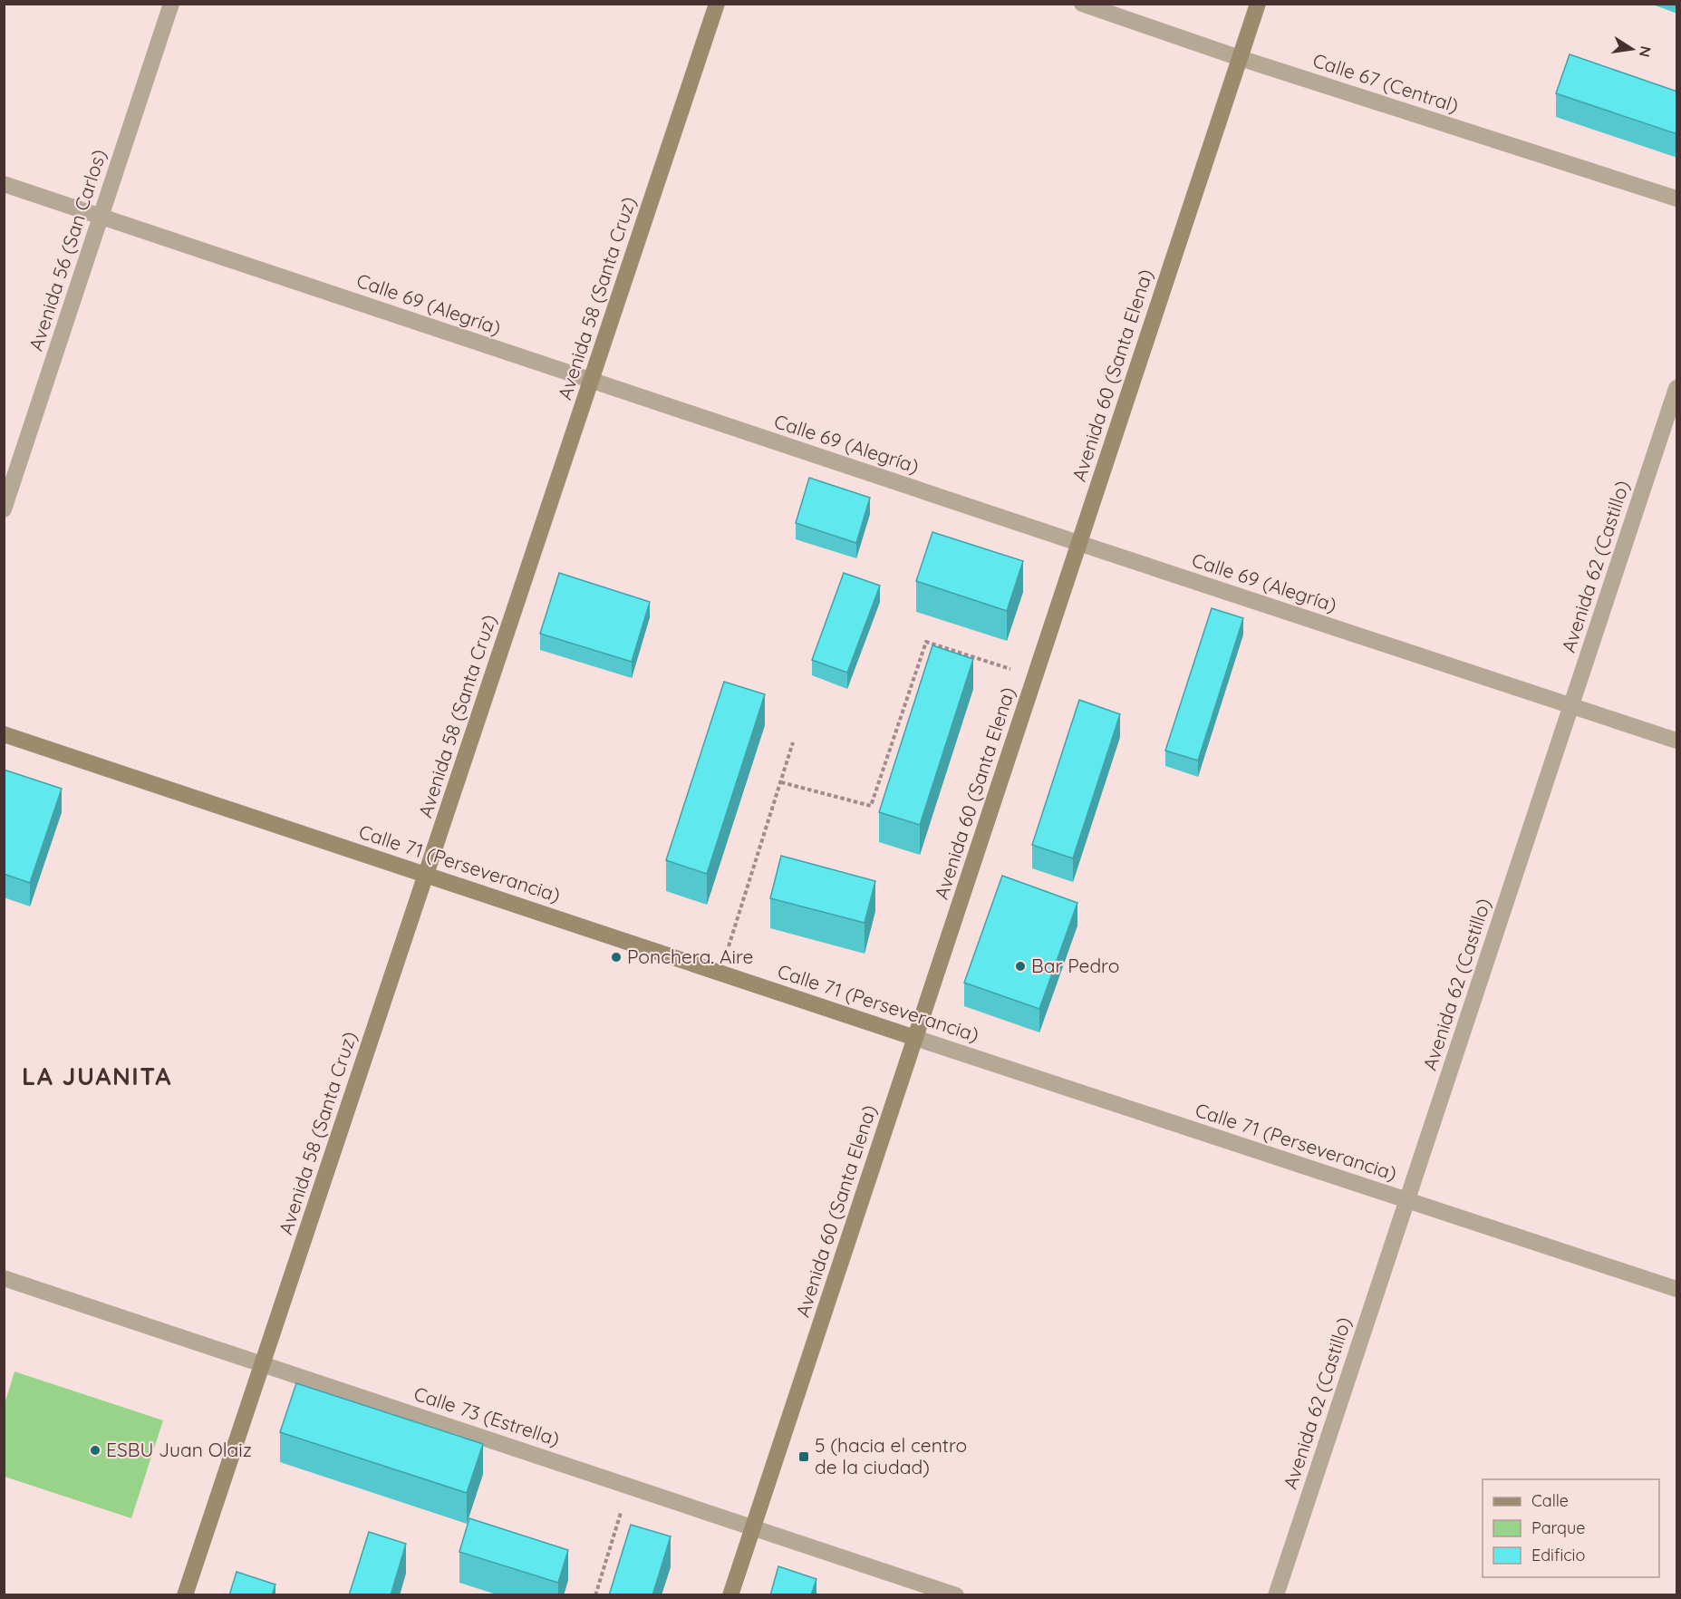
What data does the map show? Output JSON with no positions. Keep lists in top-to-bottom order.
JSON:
{
  "streets": {
    "street": [
      "Calle 67 (Central)",
      "Avenida 56 (San Carlos)",
      "Avenida 58 (Santa Cruz)",
      "Calle 69 (Alegría)",
      "Avenida 60 (Santa Elena)",
      "Avenida 62 (Castillo)",
      "Calle 71 (Perseverancia)",
      "Calle 73 (Estrella)"
    ]
  },
  "crossings": [
    ["Calle 67 (Central)", "Avenida 60 (Santa Elena)"],
    ["Avenida 56 (San Carlos)", "Calle 69 (Alegría)"],
    ["Avenida 58 (Santa Cruz)", "Calle 69 (Alegría)"],
    ["Avenida 58 (Santa Cruz)", "Calle 71 (Perseverancia)"],
    ["Avenida 58 (Santa Cruz)", "Calle 73 (Estrella)"],
    ["Calle 69 (Alegría)", "Avenida 60 (Santa Elena)"],
    ["Calle 69 (Alegría)", "Avenida 62 (Castillo)"],
    ["Avenida 60 (Santa Elena)", "Calle 71 (Perseverancia)"],
    ["Avenida 60 (Santa Elena)", "Calle 73 (Estrella)"],
    ["Avenida 62 (Castillo)", "Calle 71 (Perseverancia)"]
  ],
  "districts": ["LA JUANITA"],
  "places": {
    "other": ["Ponchera. Aire", "Bar Pedro", "ESBU Juan Olaiz"],
    "transit": ["5 (hacia el centro de la ciudad)"]
  },
  "legend": ["Calle", "Parque", "Edificio"],
  "north": "right"
}
